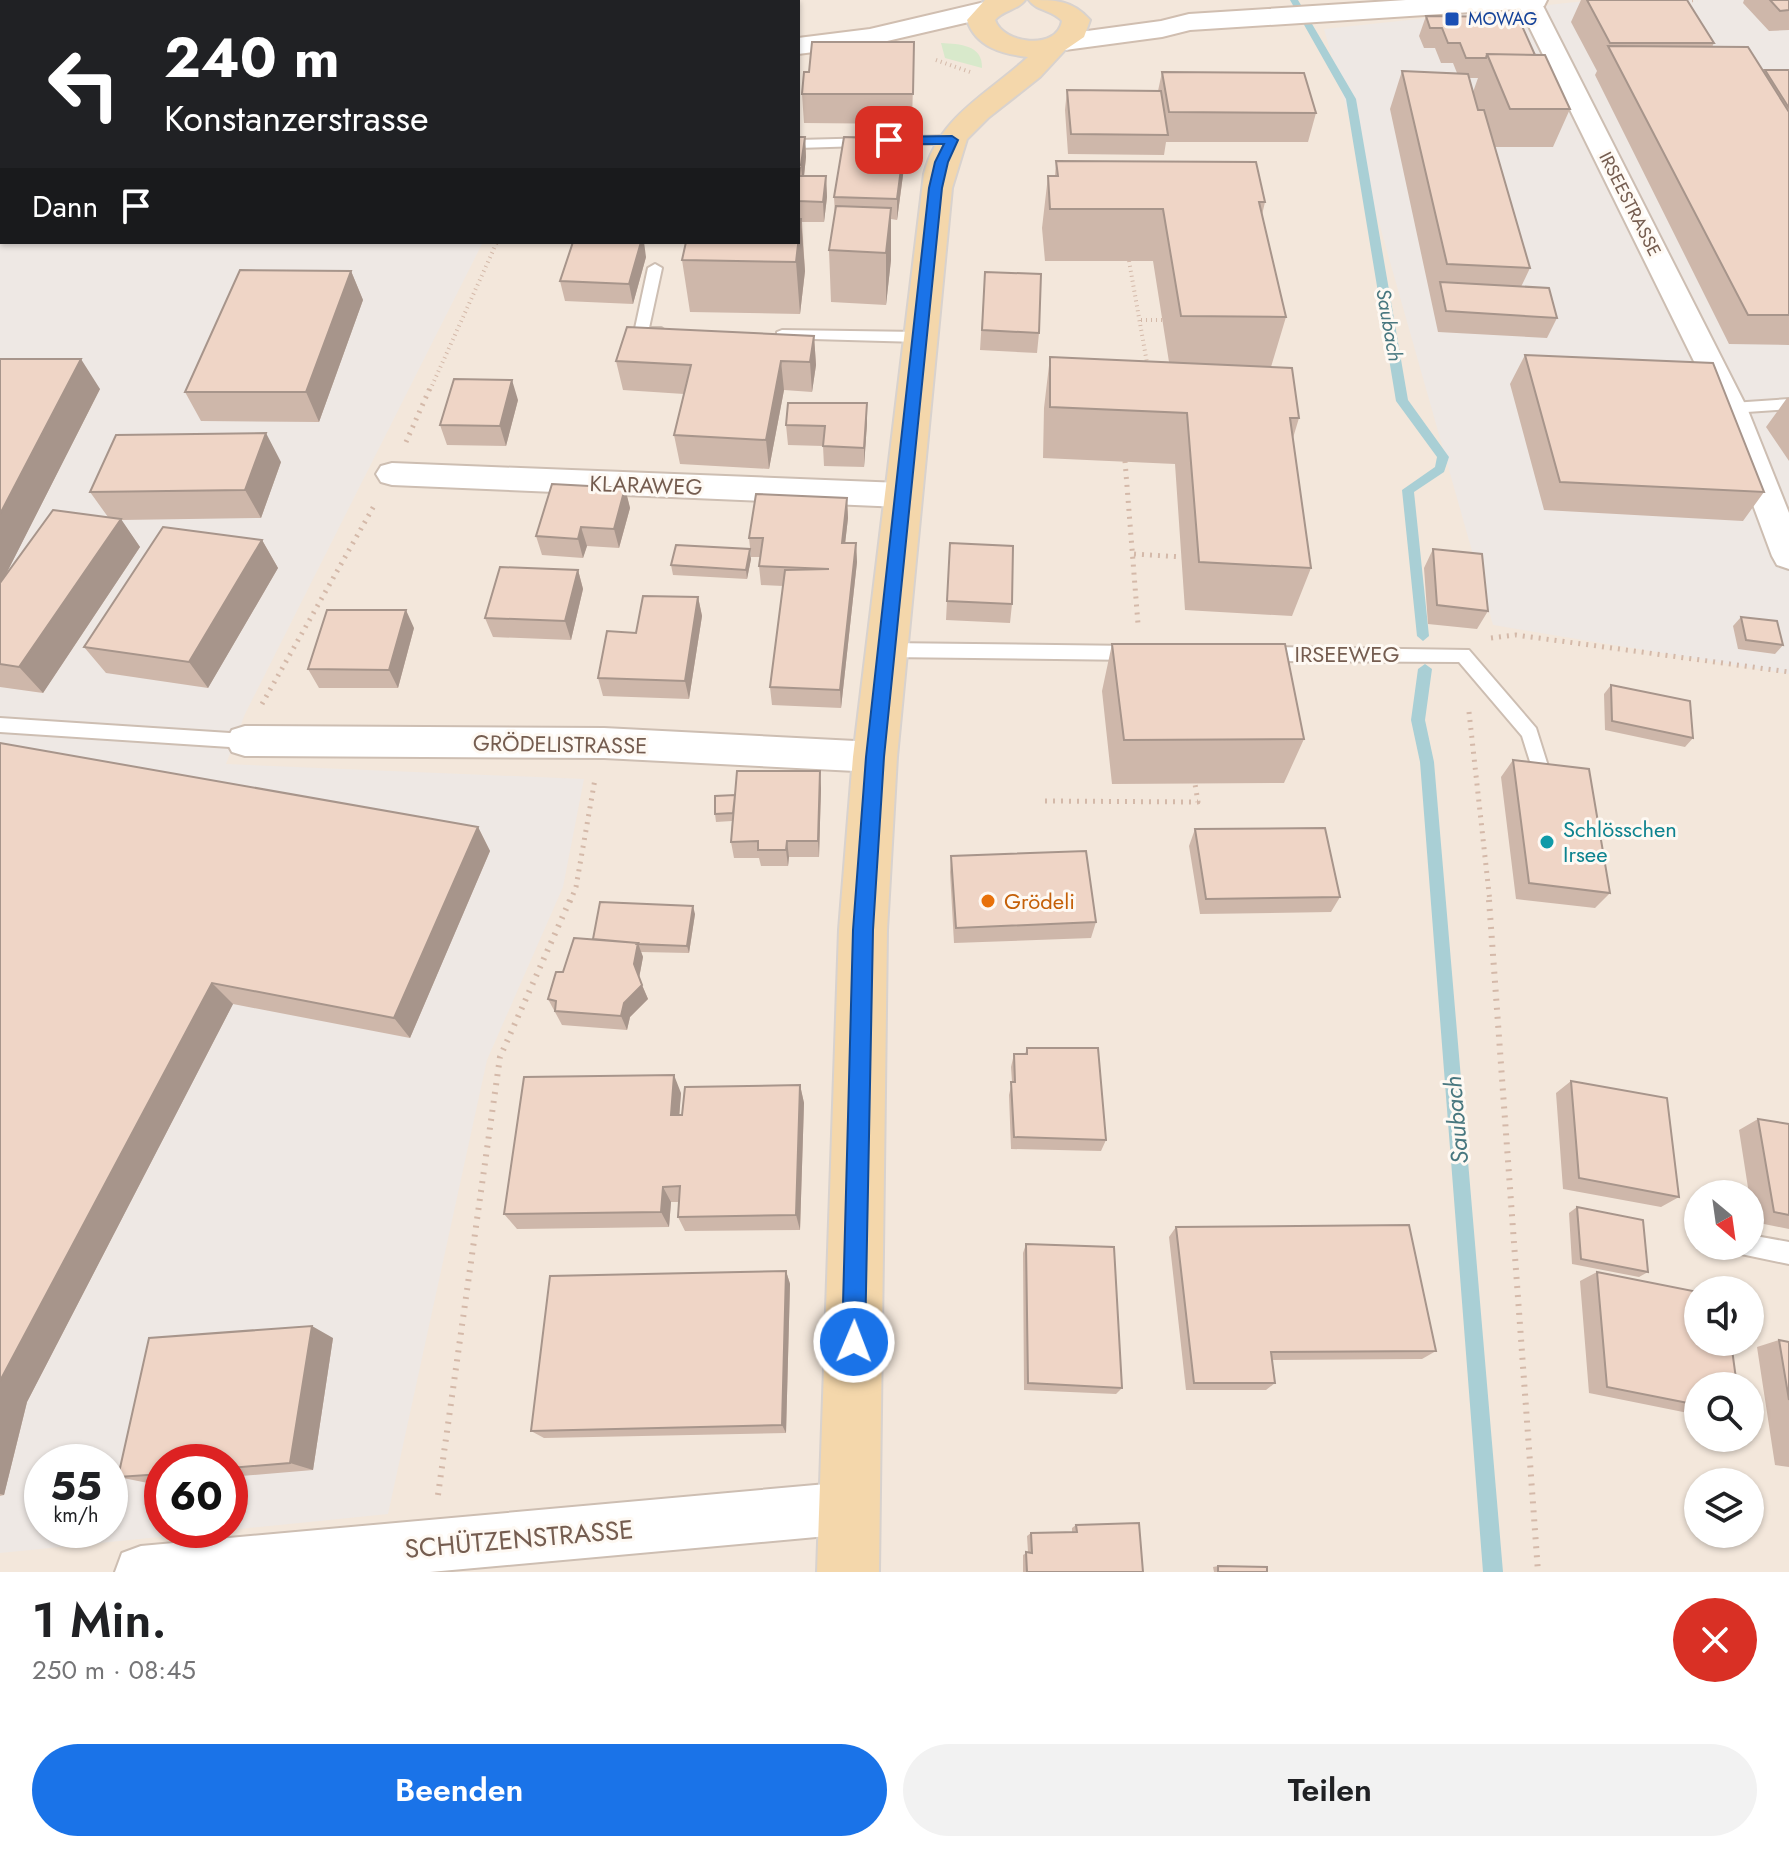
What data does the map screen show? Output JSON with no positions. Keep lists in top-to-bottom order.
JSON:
{
  "streets": {
    "street": [
      "IRSEESTRASSE",
      "KLARAWEG",
      "GRÖDELISTRASSE",
      "SCHÜTZENSTRASSE"
    ],
    "lane": ["IRSEEWEG"]
  },
  "water": ["Saubach"],
  "places": {
    "transit": ["MOWAG"],
    "other": ["Schlösschen Irsee", "Grödeli"]
  },
  "north": "bottom right",
  "page": {
    "turn": ["240 m", "Konstanzerstrasse"],
    "then": "Dann",
    "speed": "55 km/h",
    "limit": "60",
    "heading": ["1 Min.", "250 m · 08:45"],
    "buttons": ["Beenden", "Teilen"]
  }
}
